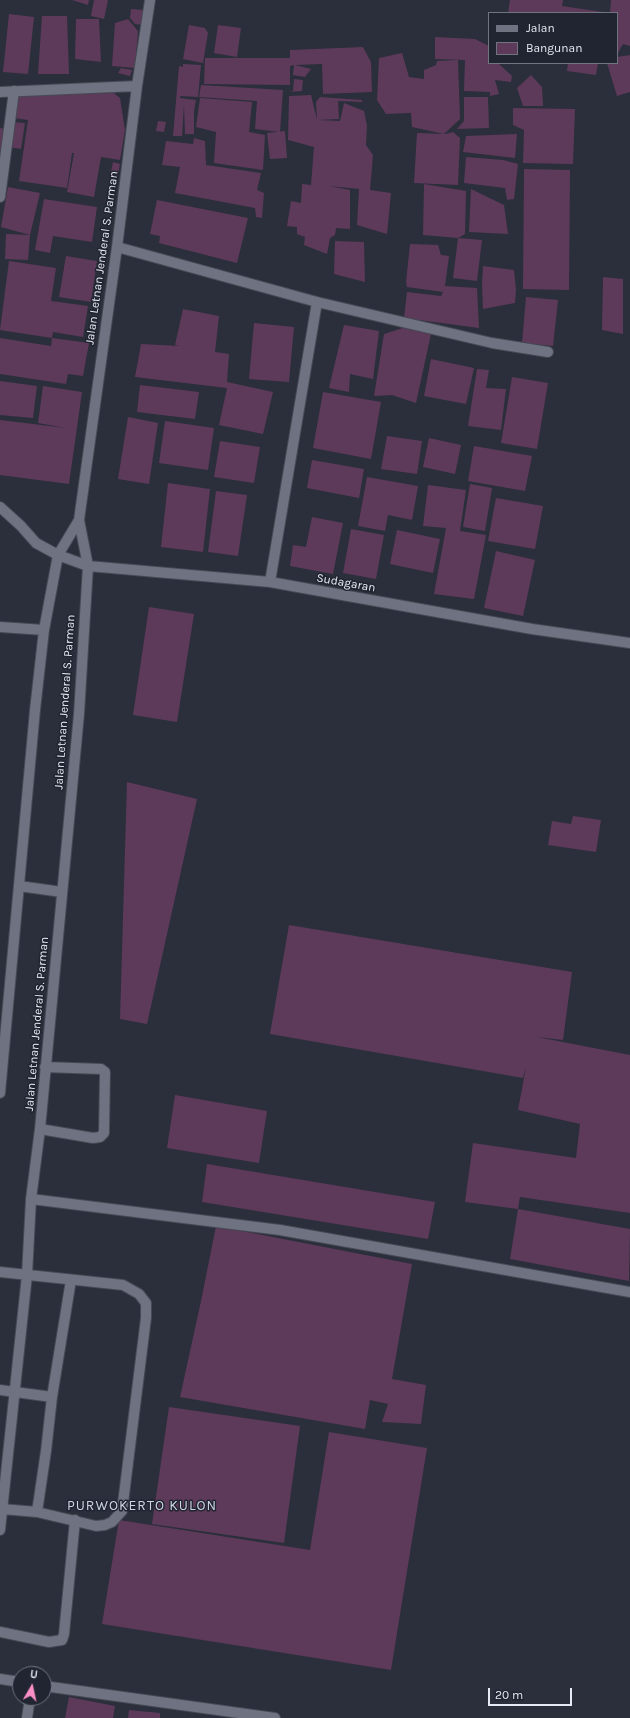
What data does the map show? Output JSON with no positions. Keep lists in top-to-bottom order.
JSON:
{
  "streets": {
    "street": ["Jalan Letnan Jenderal S. Parman", "Sudagaran"]
  },
  "crossings": [
    ["Jalan Letnan Jenderal S. Parman", "Sudagaran"]
  ],
  "districts": ["PURWOKERTO KULON"],
  "legend": ["Jalan", "Bangunan"],
  "scale_bar": "20 m",
  "north": "top"
}
